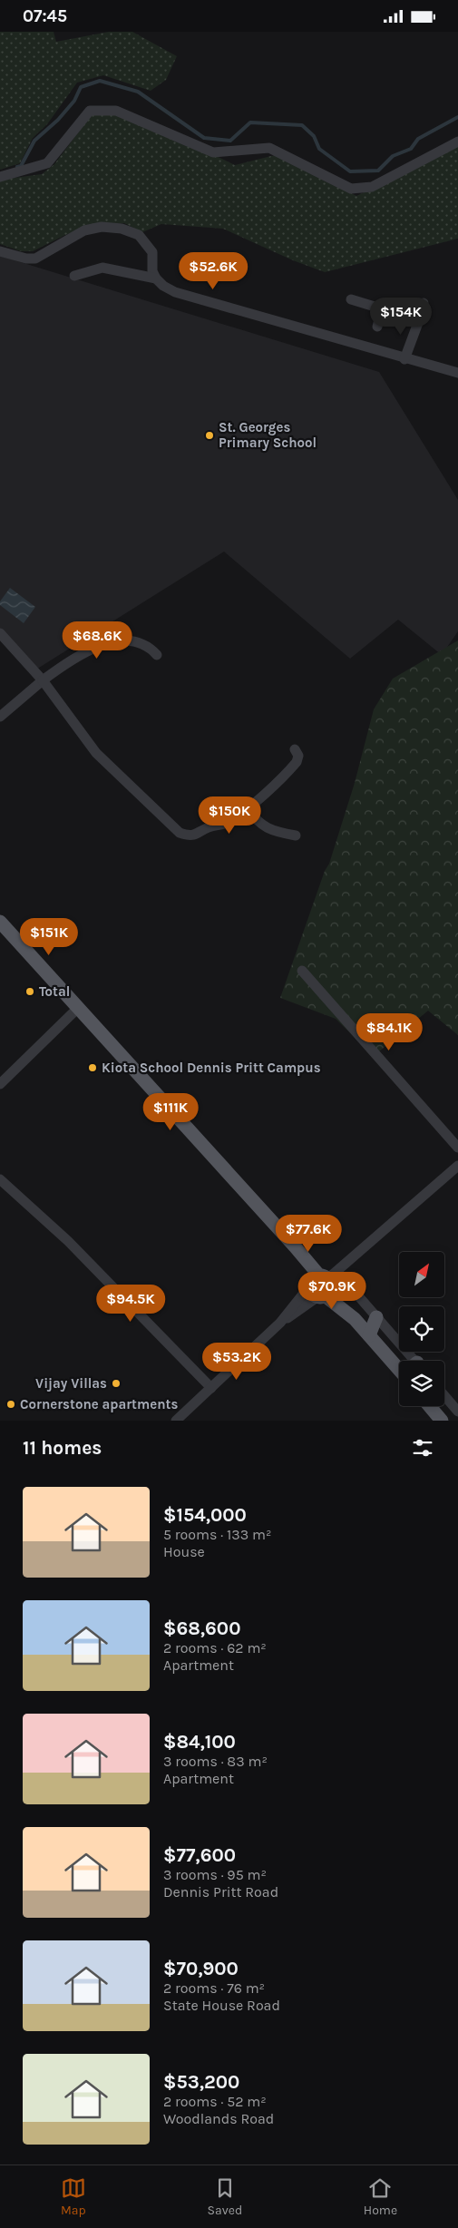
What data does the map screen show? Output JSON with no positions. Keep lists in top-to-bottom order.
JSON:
{
  "places": [
    "St. Georges Primary School",
    "Total",
    "Kiota School Dennis Pritt Campus",
    "Vijay Villas",
    "Cornerstone apartments"
  ],
  "north": "top right",
  "page": {
    "status": "07:45",
    "price": [
      "$52.6K",
      "$154K",
      "$68.6K",
      "$150K",
      "$151K",
      "$84.1K",
      "$111K",
      "$77.6K",
      "$70.9K",
      "$94.5K",
      "$53.2K"
    ],
    "heading": "11 homes",
    "list": [
      {
        "name": "$154,000",
        "note": "5 rooms · 133 m² · House"
      },
      {
        "name": "$68,600",
        "note": "2 rooms · 62 m² · Apartment"
      },
      {
        "name": "$84,100",
        "note": "3 rooms · 83 m² · Apartment"
      },
      {
        "name": "$77,600",
        "note": "3 rooms · 95 m² · Dennis Pritt Road"
      },
      {
        "name": "$70,900",
        "note": "2 rooms · 76 m² · State House Road"
      },
      {
        "name": "$53,200",
        "note": "2 rooms · 52 m² · Woodlands Road"
      }
    ],
    "tabs": ["Map", "Saved", "Home"]
  }
}
